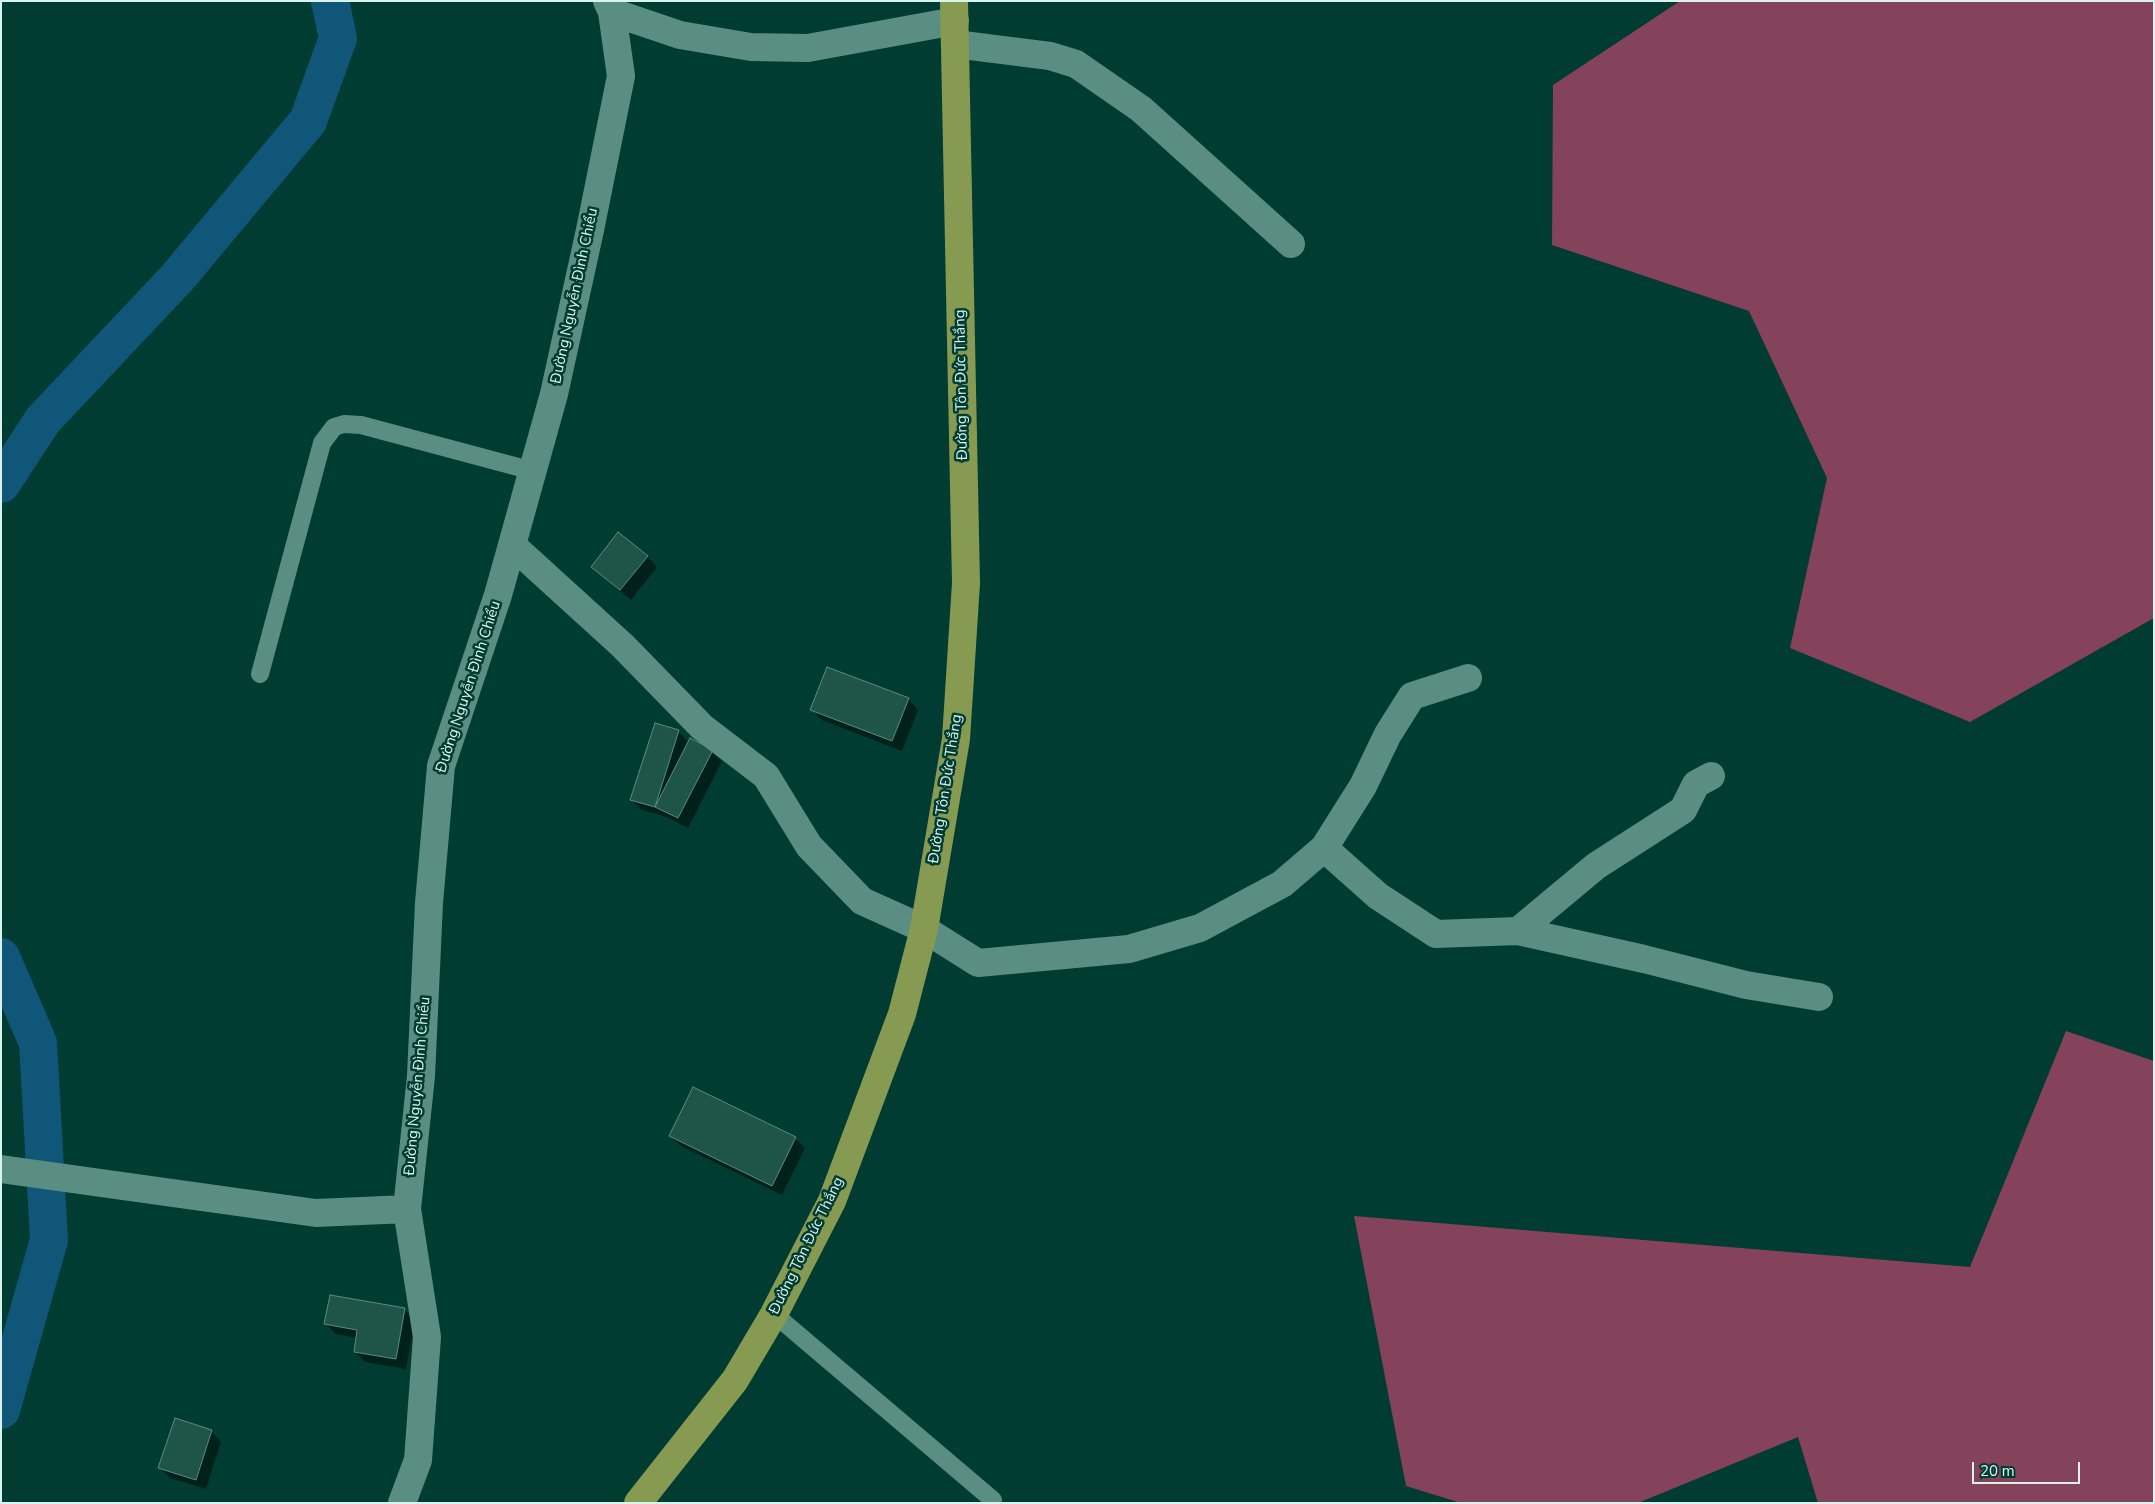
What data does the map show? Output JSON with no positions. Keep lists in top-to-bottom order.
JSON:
{
  "streets": {
    "highway": ["Đường Tôn Đức Thắng"],
    "street": ["Đường Nguyễn Đình Chiểu"]
  },
  "scale_bar": "20 m"
}
